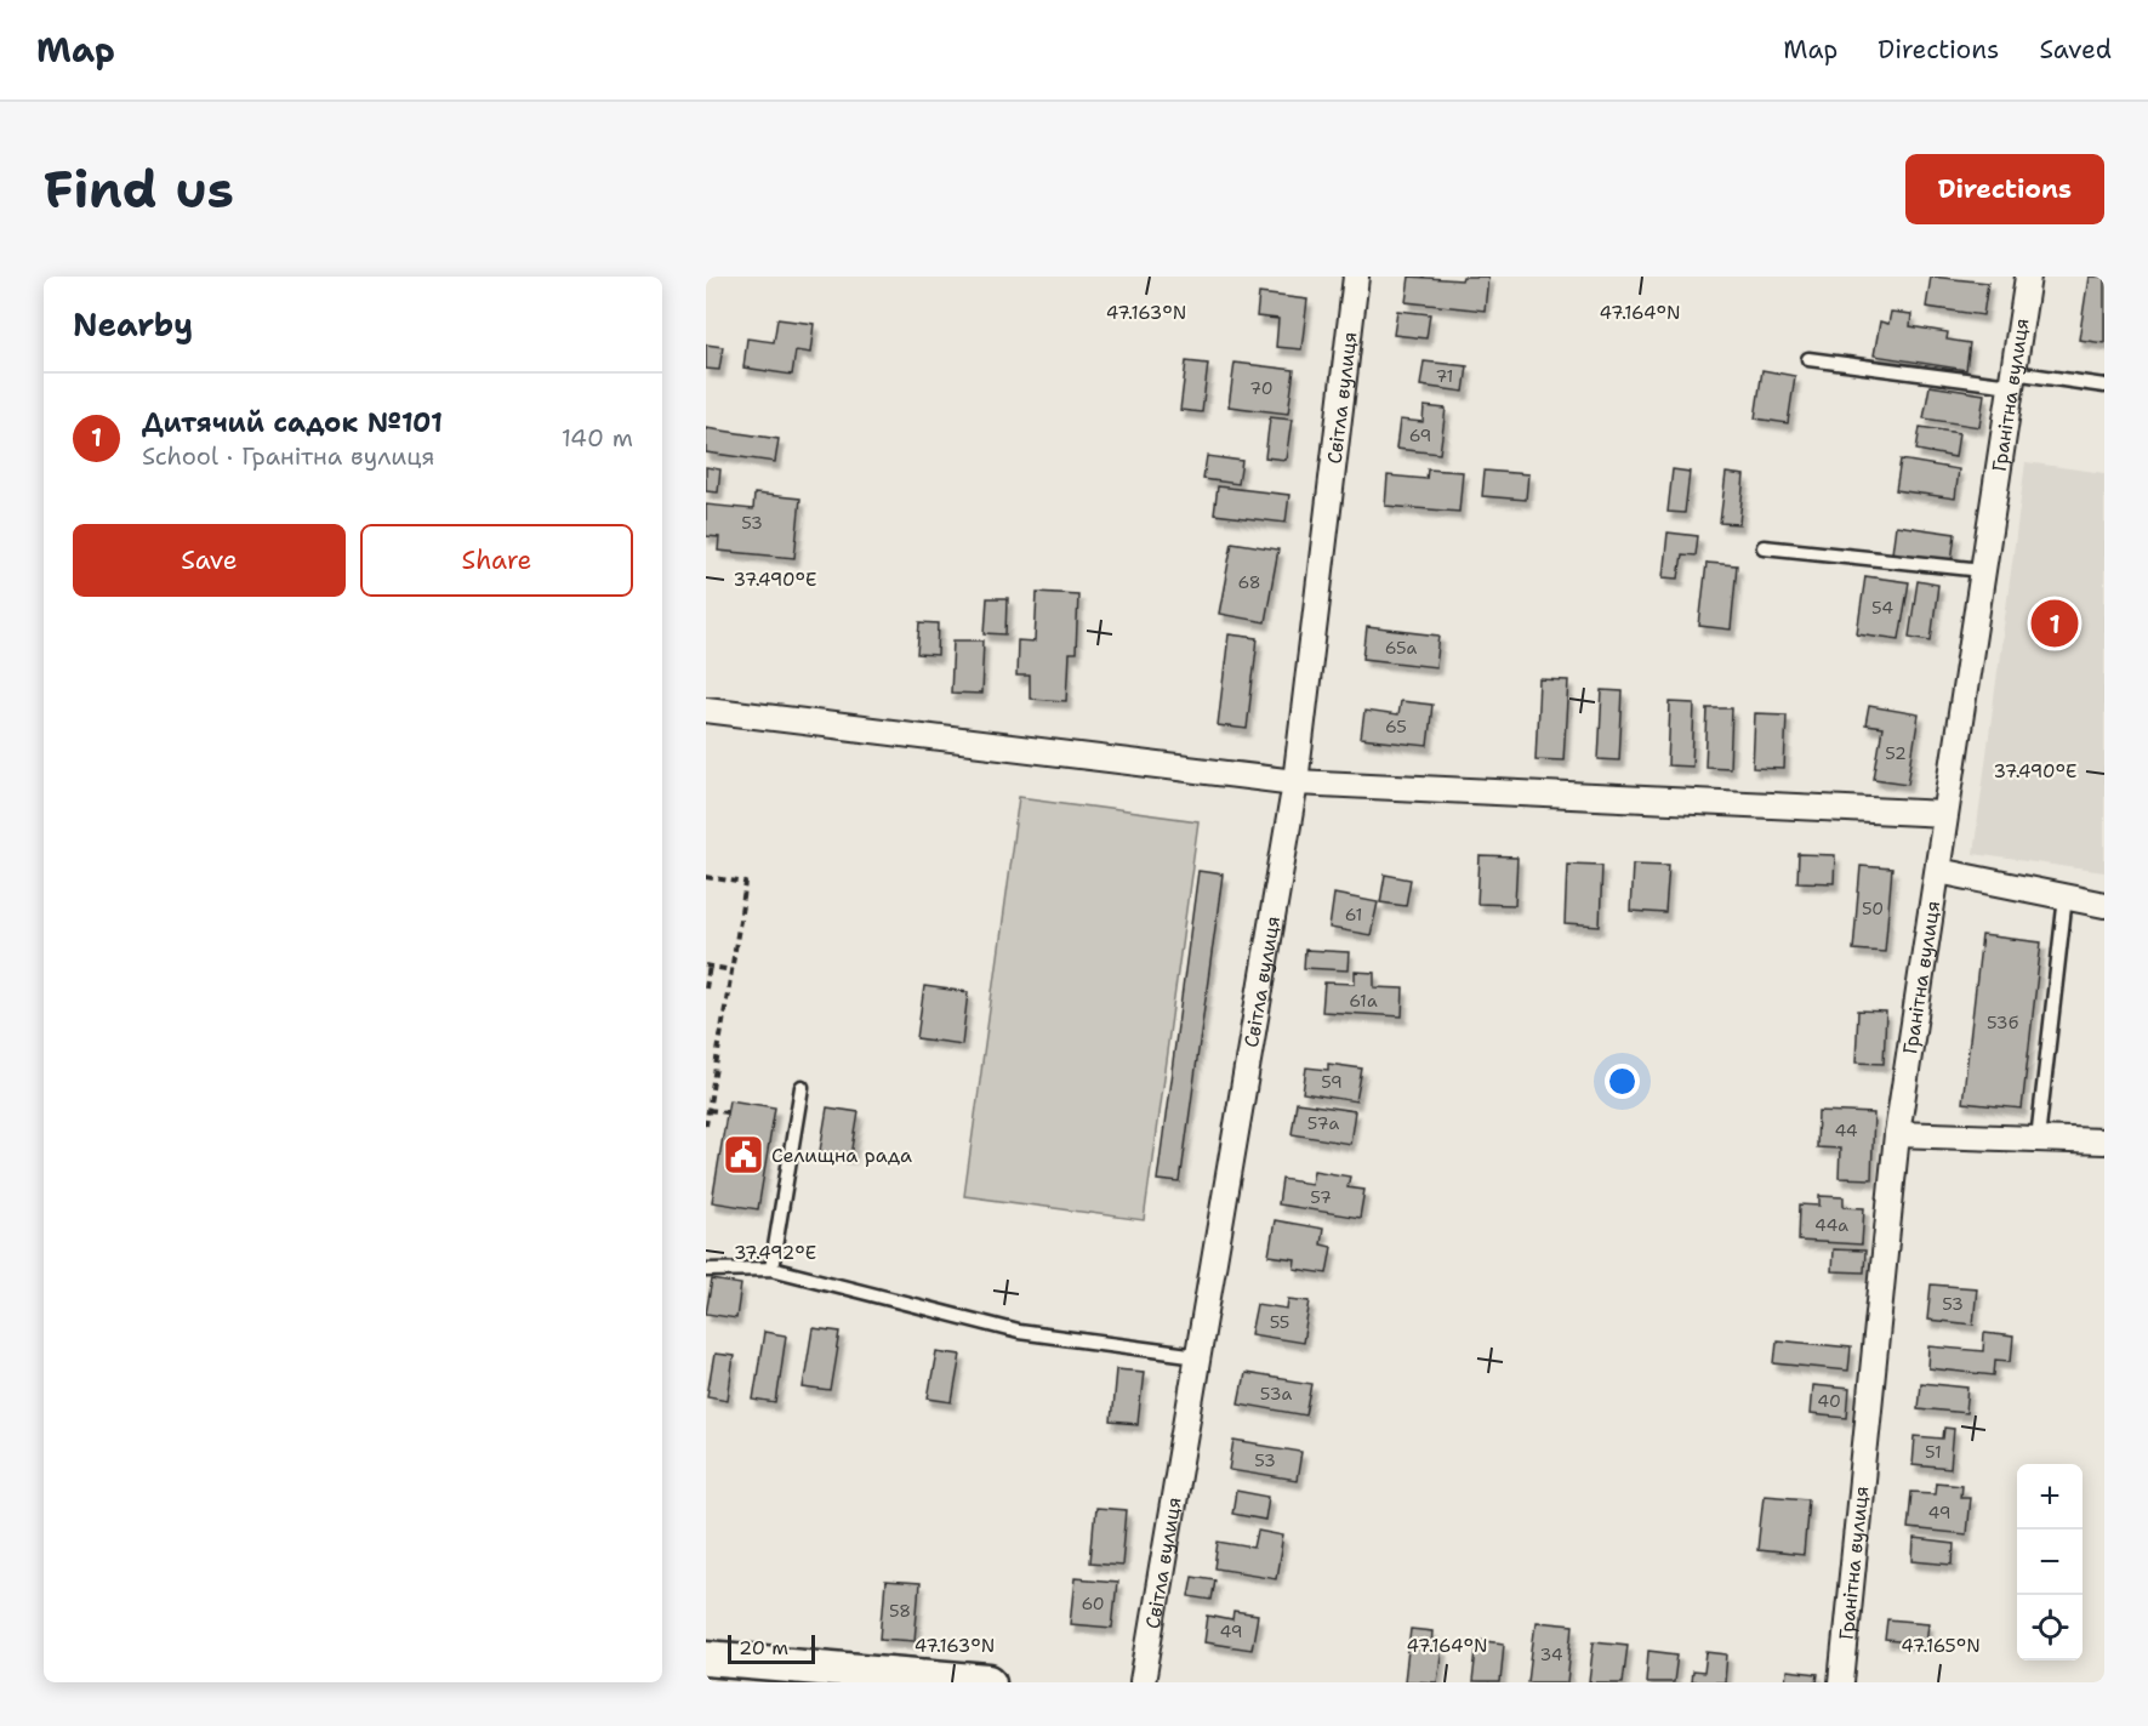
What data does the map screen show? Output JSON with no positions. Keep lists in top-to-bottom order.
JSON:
{
  "streets": {
    "street": ["Гранітна вулиця", "Світла вулиця"]
  },
  "places": {
    "public building": ["Селищна рада"]
  },
  "house_numbers": [
    "71",
    "70",
    "69",
    "53",
    "68",
    "54",
    "65а",
    "65",
    "52",
    "50",
    "61",
    "61а",
    "53б",
    "59",
    "57а",
    "44",
    "57",
    "44а",
    "53",
    "55",
    "53а",
    "40",
    "51",
    "53",
    "49",
    "60",
    "58",
    "49",
    "34"
  ],
  "scale_bar": "20 m",
  "page": {
    "header": "Map",
    "nav": ["Map", "Directions", "Saved"],
    "buttons": [
      "Directions",
      ["Save", "Share"]
    ],
    "title": "Find us",
    "heading": "Nearby",
    "list": [
      {
        "mark": "1",
        "name": "Дитячий садок №101",
        "note": "School · Гранітна вулиця",
        "value": "140 m"
      }
    ],
    "pins": "1",
    "map_buttons": ["+", "−"],
    "scale": "20 m"
  },
  "coordinates": [
    "47.163°N",
    "47.164°N",
    "37.490°E",
    "37.492°E",
    "47.165°N"
  ]
}
